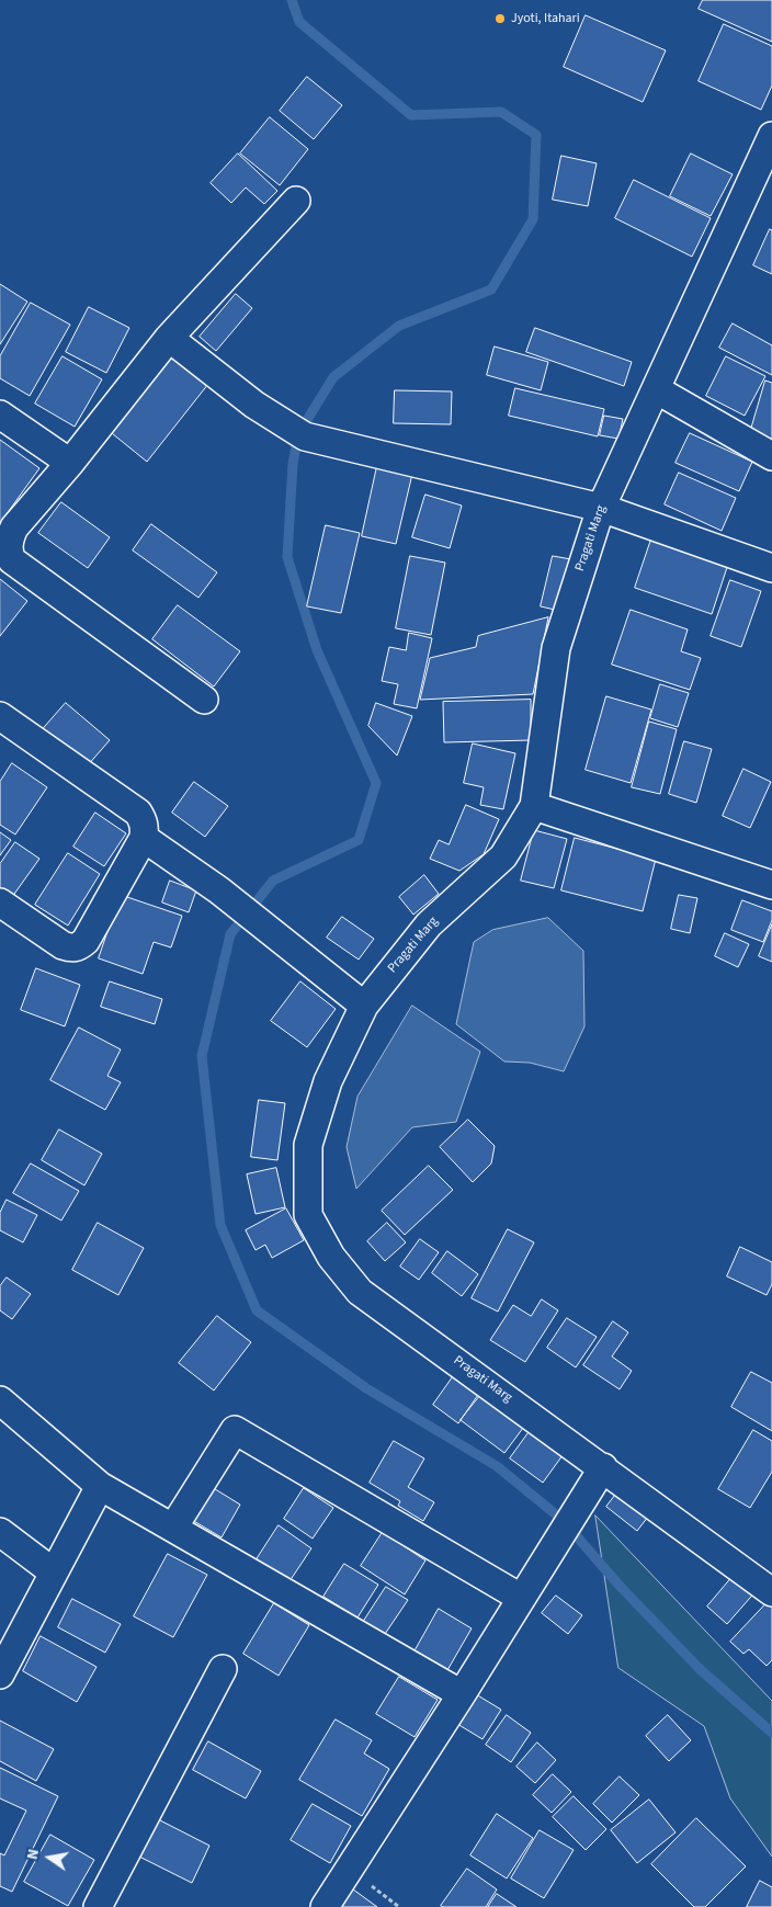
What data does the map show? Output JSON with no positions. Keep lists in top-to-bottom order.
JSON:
{
  "streets": {
    "street": ["Pragati Marg"]
  },
  "places": ["Jyoti, Itahari"],
  "north": "left"
}
